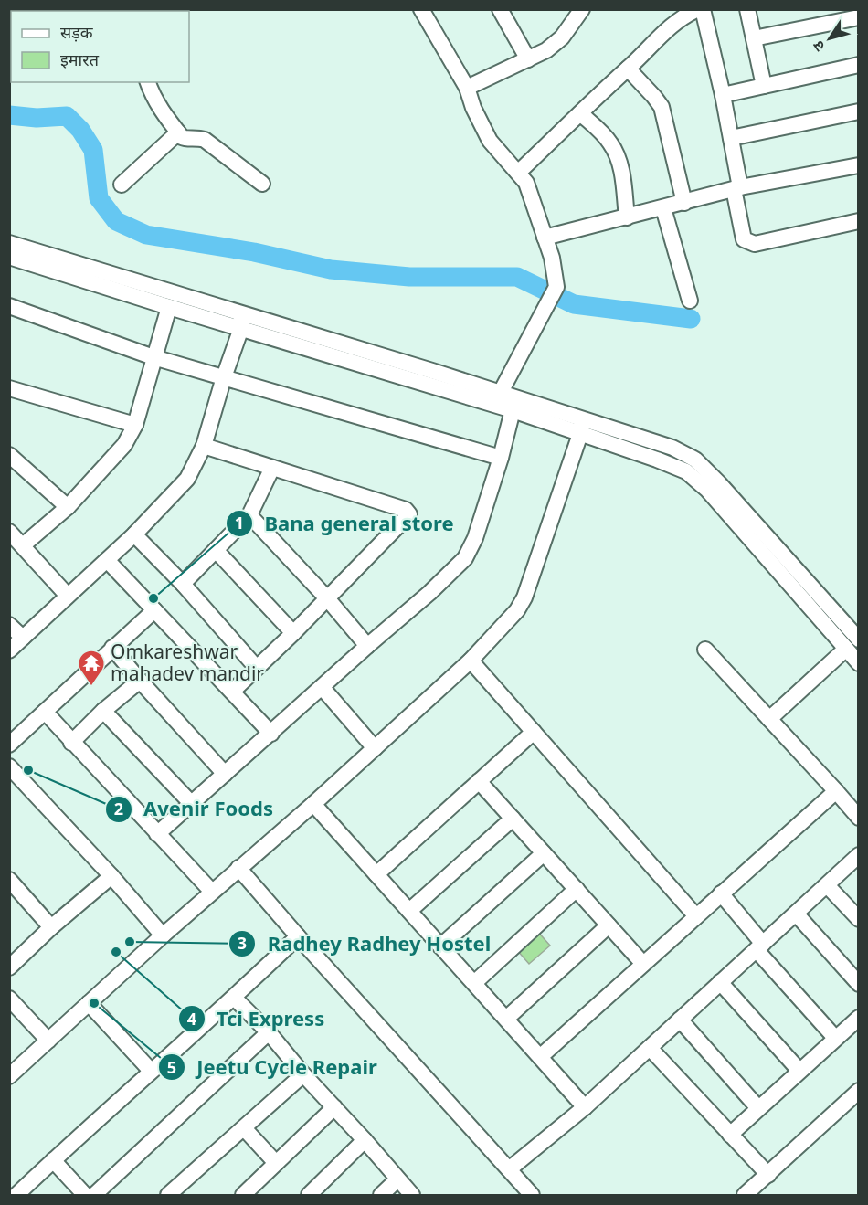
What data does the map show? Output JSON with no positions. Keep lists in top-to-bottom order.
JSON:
{
  "places": {
    "other": [
      "Bana general store",
      "Avenir Foods",
      "Radhey Radhey Hostel",
      "Tci Express",
      "Jeetu Cycle Repair"
    ],
    "temple": ["Omkareshwar mahadev mandir"]
  },
  "legend": ["सड़क", "इमारत"],
  "north": "bottom left"
}
